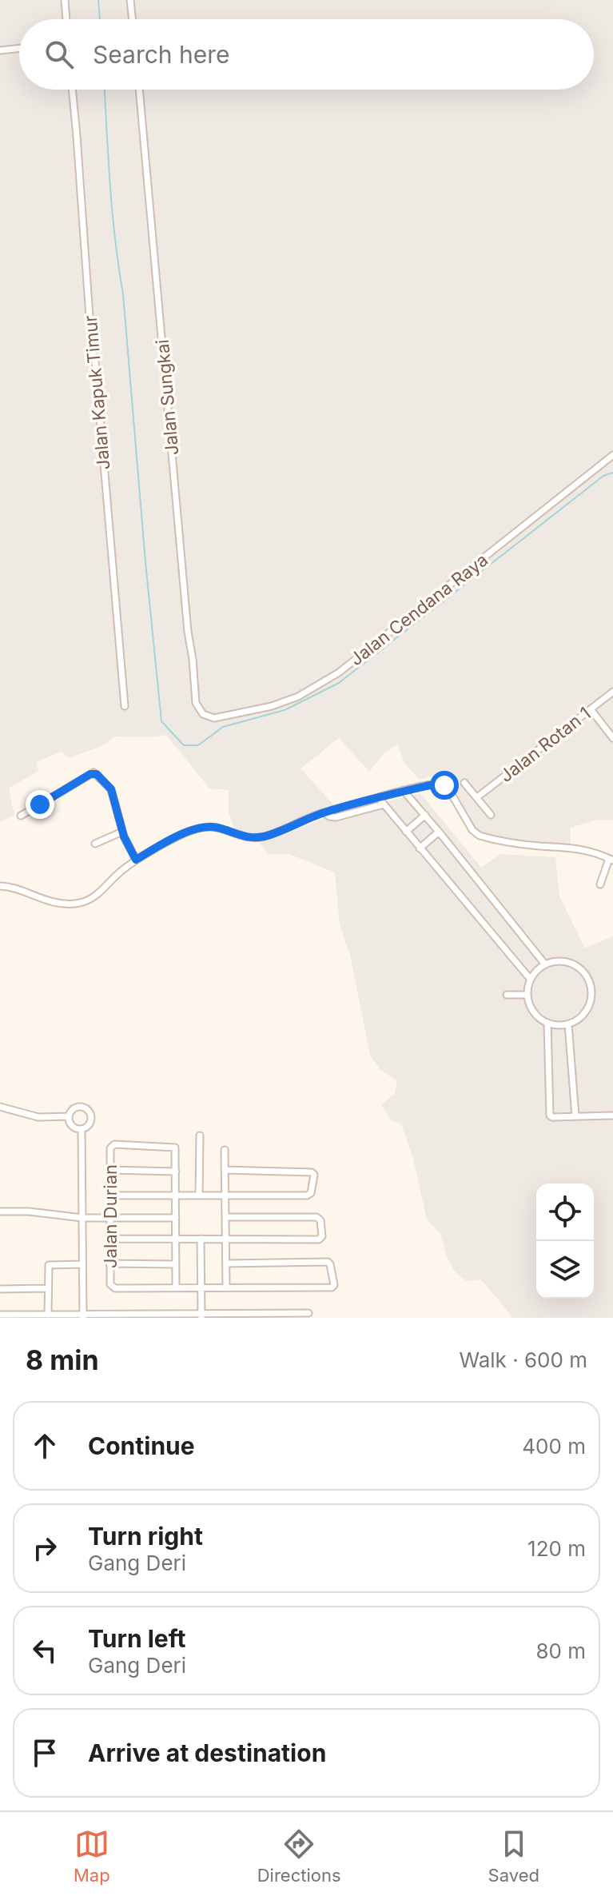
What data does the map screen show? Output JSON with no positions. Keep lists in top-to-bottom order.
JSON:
{
  "streets": {
    "street": [
      "Jalan Kapuk Timur",
      "Jalan Sungkai",
      "Jalan Cendana Raya",
      "Jalan Rotan 1",
      "Jalan Durian"
    ]
  },
  "crossings": [
    ["Jalan Sungkai", "Jalan Cendana Raya"]
  ],
  "page": {
    "search": "Search here",
    "heading": ["8 min", "Walk · 600 m"],
    "list": [
      ["Continue", "400 m"],
      ["Turn right", "Gang Deri", "120 m"],
      ["Turn left", "Gang Deri", "80 m"],
      "Arrive at destination"
    ],
    "nav": ["Map", "Directions", "Saved"]
  }
}
